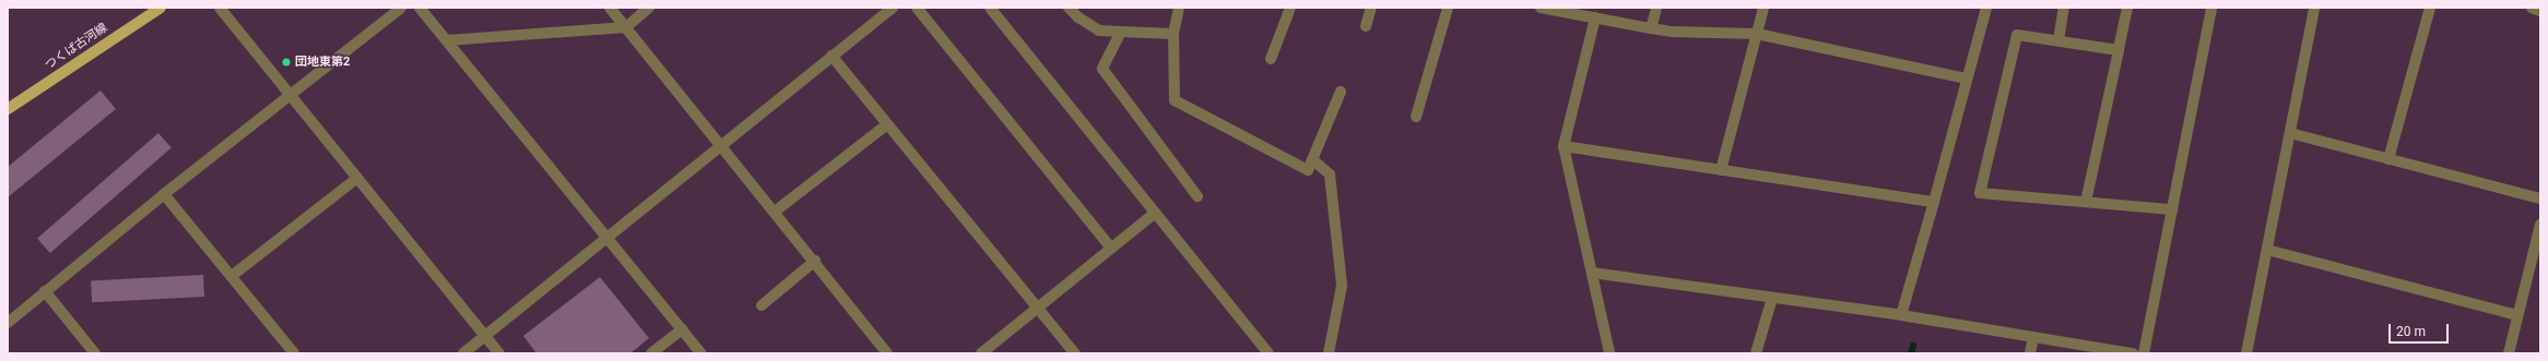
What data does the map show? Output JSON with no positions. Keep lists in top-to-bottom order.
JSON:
{
  "streets": {
    "main road": ["つくば古河線"]
  },
  "places": ["団地東第2"],
  "scale_bar": "20 m"
}
